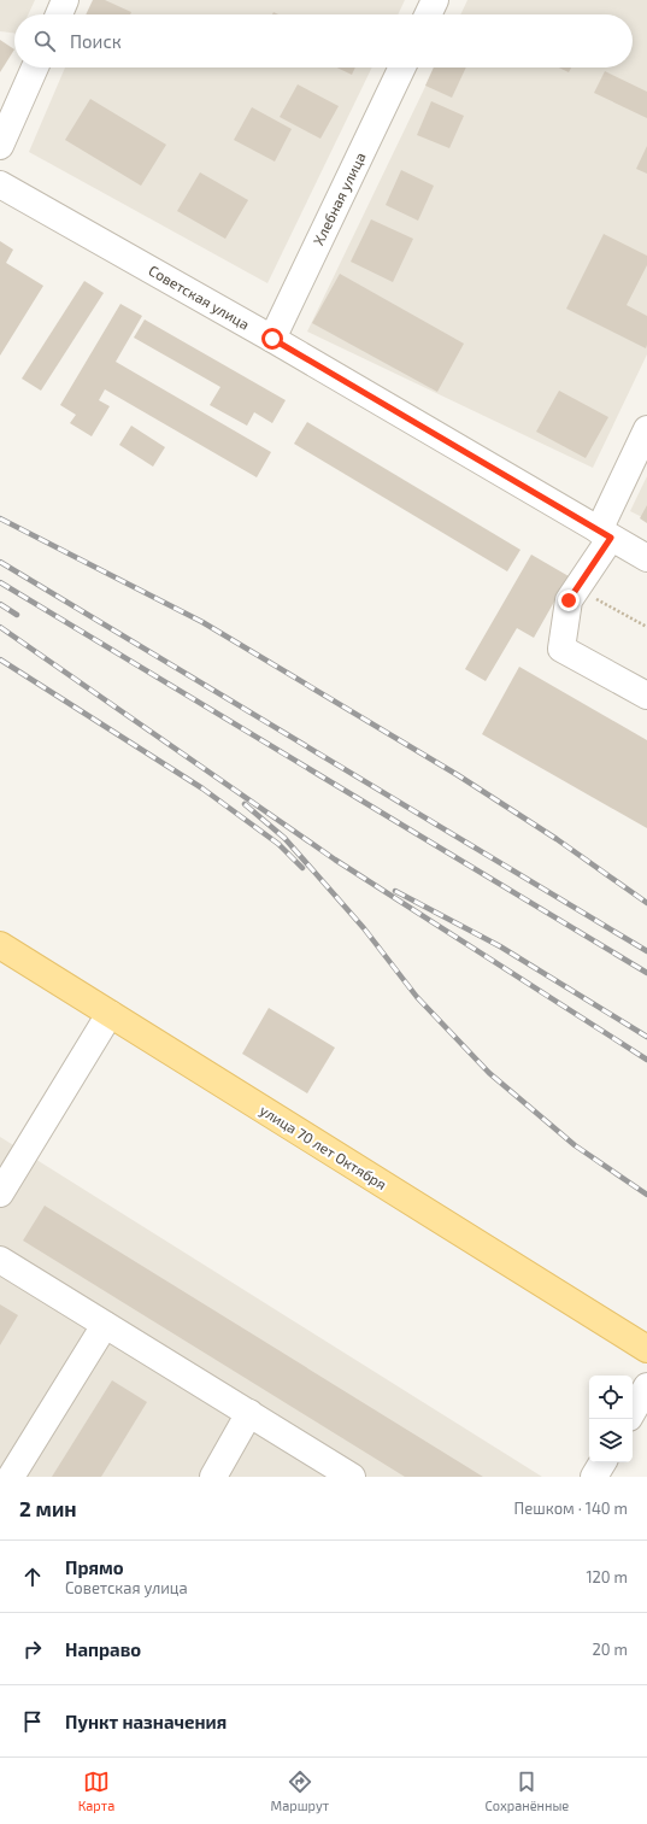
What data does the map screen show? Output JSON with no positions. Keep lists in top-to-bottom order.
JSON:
{
  "streets": {
    "main road": ["улица 70 лет Октября"],
    "street": ["Хлебная улица", "Советская улица"]
  },
  "crossings": [
    ["Хлебная улица", "Советская улица"]
  ],
  "page": {
    "search": "Поиск",
    "heading": ["2 мин", "Пешком · 140 m"],
    "list": [
      ["Прямо", "Советская улица", "120 m"],
      ["Направо", "20 m"],
      "Пункт назначения"
    ],
    "nav": ["Карта", "Маршрут", "Сохранённые"]
  }
}
